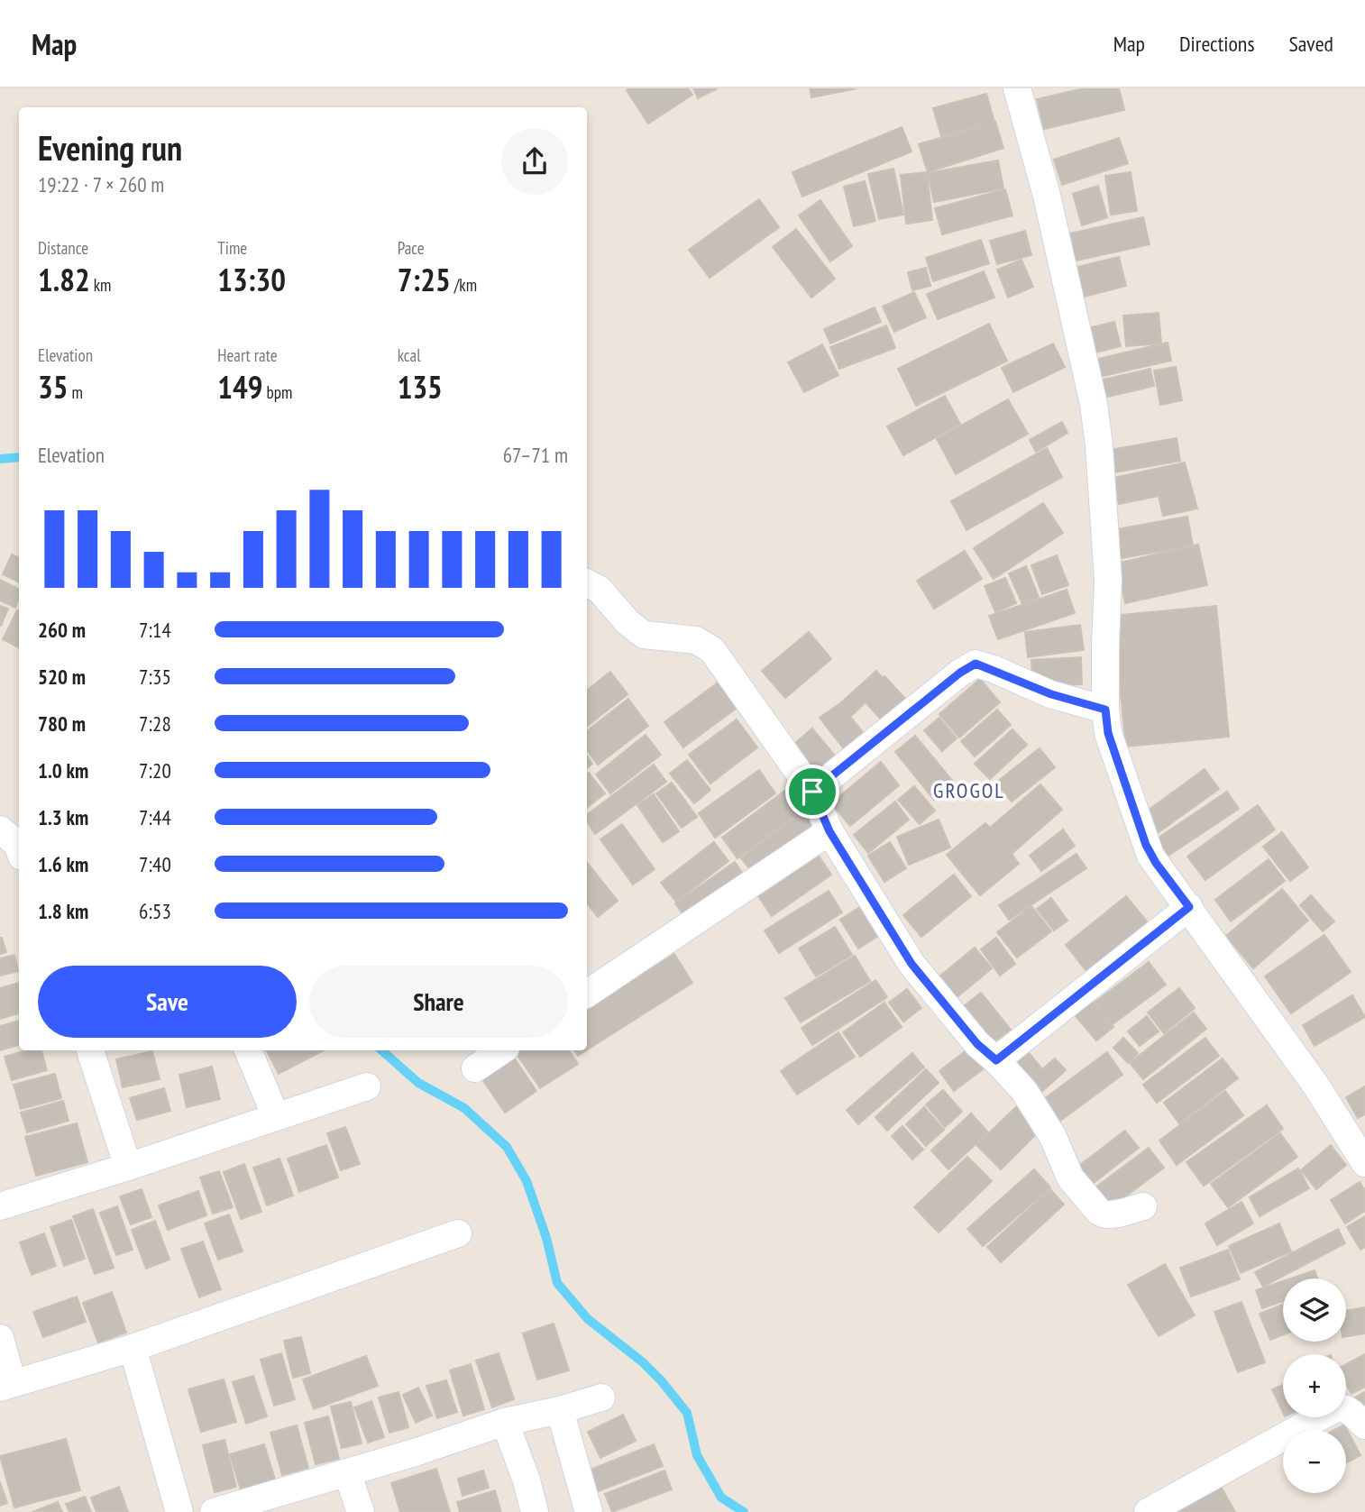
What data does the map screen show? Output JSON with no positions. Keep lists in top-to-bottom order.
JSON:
{
  "districts": ["GROGOL"],
  "page": {
    "header": "Map",
    "nav": ["Map", "Directions", "Saved"],
    "heading": ["Evening run", "19:22 · 7 × 260 m"],
    "stats": [
      ["Distance", "1.82 km"],
      ["Time", "13:30"],
      ["Pace", "7:25 /km"],
      ["Elevation", "35 m"],
      ["Heart rate", "149 bpm"],
      ["kcal", "135"]
    ],
    "chart": ["Elevation", "67–71 m"],
    "list": [
      {
        "name": "260 m",
        "note": "7:14"
      },
      {
        "name": "520 m",
        "note": "7:35"
      },
      {
        "name": "780 m",
        "note": "7:28"
      },
      {
        "name": "1.0 km",
        "note": "7:20"
      },
      {
        "name": "1.3 km",
        "note": "7:44"
      },
      {
        "name": "1.6 km",
        "note": "7:40"
      },
      {
        "name": "1.8 km",
        "note": "6:53"
      }
    ],
    "buttons": ["Save", "Share"],
    "map_buttons": ["+", "−"]
  }
}
